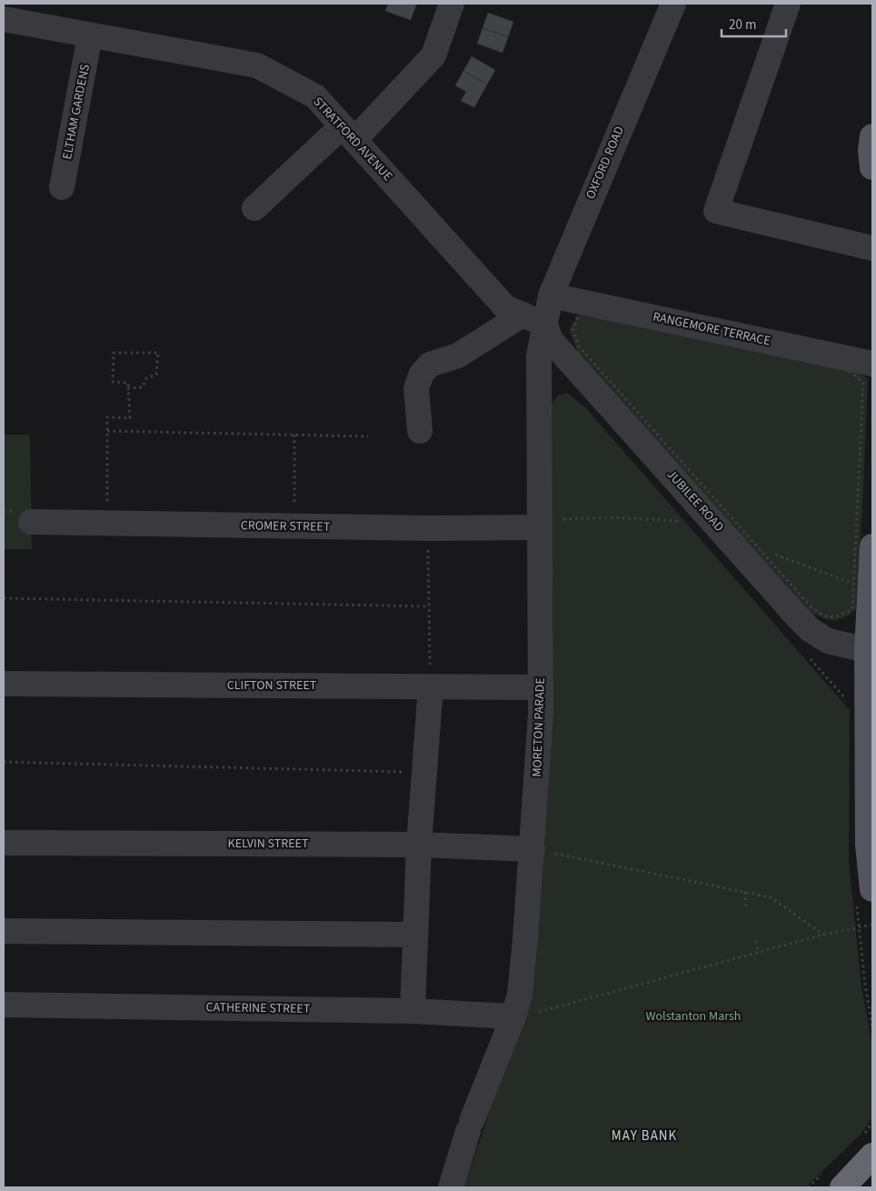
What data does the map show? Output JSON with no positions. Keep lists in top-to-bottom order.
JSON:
{
  "streets": {
    "street": [
      "ELTHAM GARDENS",
      "STRATFORD AVENUE",
      "OXFORD ROAD",
      "RANGEMORE TERRACE",
      "JUBILEE ROAD",
      "CROMER STREET",
      "CLIFTON STREET",
      "MORETON PARADE",
      "KELVIN STREET",
      "CATHERINE STREET"
    ]
  },
  "crossings": [
    ["ELTHAM GARDENS", "STRATFORD AVENUE"],
    ["STRATFORD AVENUE", "OXFORD ROAD"],
    ["STRATFORD AVENUE", "JUBILEE ROAD"],
    ["STRATFORD AVENUE", "MORETON PARADE"],
    ["OXFORD ROAD", "RANGEMORE TERRACE"],
    ["OXFORD ROAD", "JUBILEE ROAD"],
    ["OXFORD ROAD", "MORETON PARADE"],
    ["JUBILEE ROAD", "MORETON PARADE"],
    ["CROMER STREET", "MORETON PARADE"],
    ["CLIFTON STREET", "MORETON PARADE"],
    ["MORETON PARADE", "KELVIN STREET"],
    ["MORETON PARADE", "CATHERINE STREET"]
  ],
  "districts": ["MAY BANK"],
  "parks": ["Wolstanton Marsh"],
  "scale_bar": "20 m"
}
